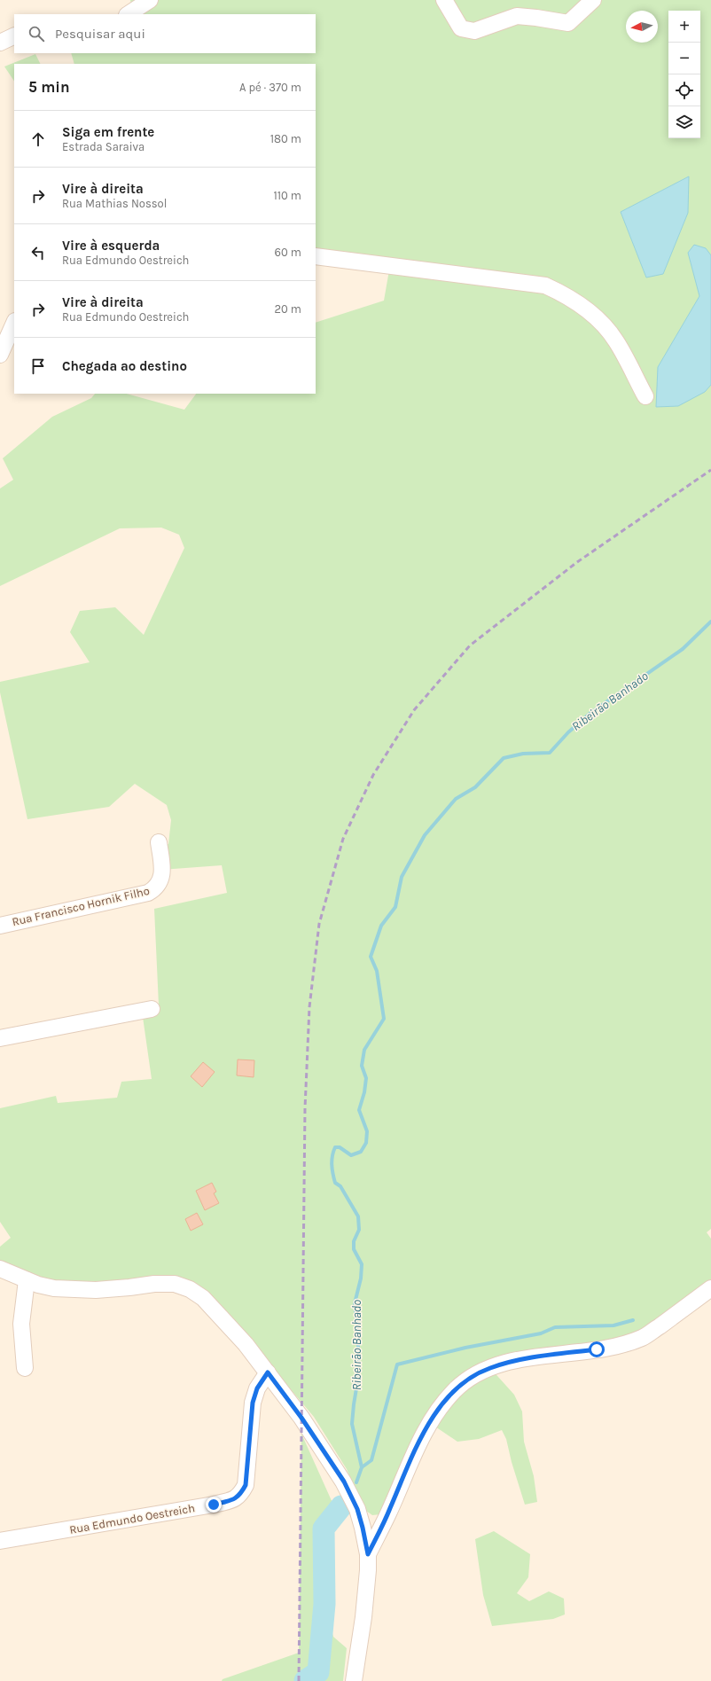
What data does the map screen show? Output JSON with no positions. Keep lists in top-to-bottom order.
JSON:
{
  "streets": {
    "street": ["Rua Francisco Hornik Filho", "Rua Edmundo Oestreich"]
  },
  "water": ["Ribeirão Banhado"],
  "north": "left",
  "page": {
    "map_buttons": ["+", "−"],
    "search": "Pesquisar aqui",
    "heading": ["5 min", "A pé · 370 m"],
    "list": [
      ["Siga em frente", "Estrada Saraiva", "180 m"],
      ["Vire à direita", "Rua Mathias Nossol", "110 m"],
      ["Vire à esquerda", "Rua Edmundo Oestreich", "60 m"],
      ["Vire à direita", "Rua Edmundo Oestreich", "20 m"],
      "Chegada ao destino"
    ]
  }
}
